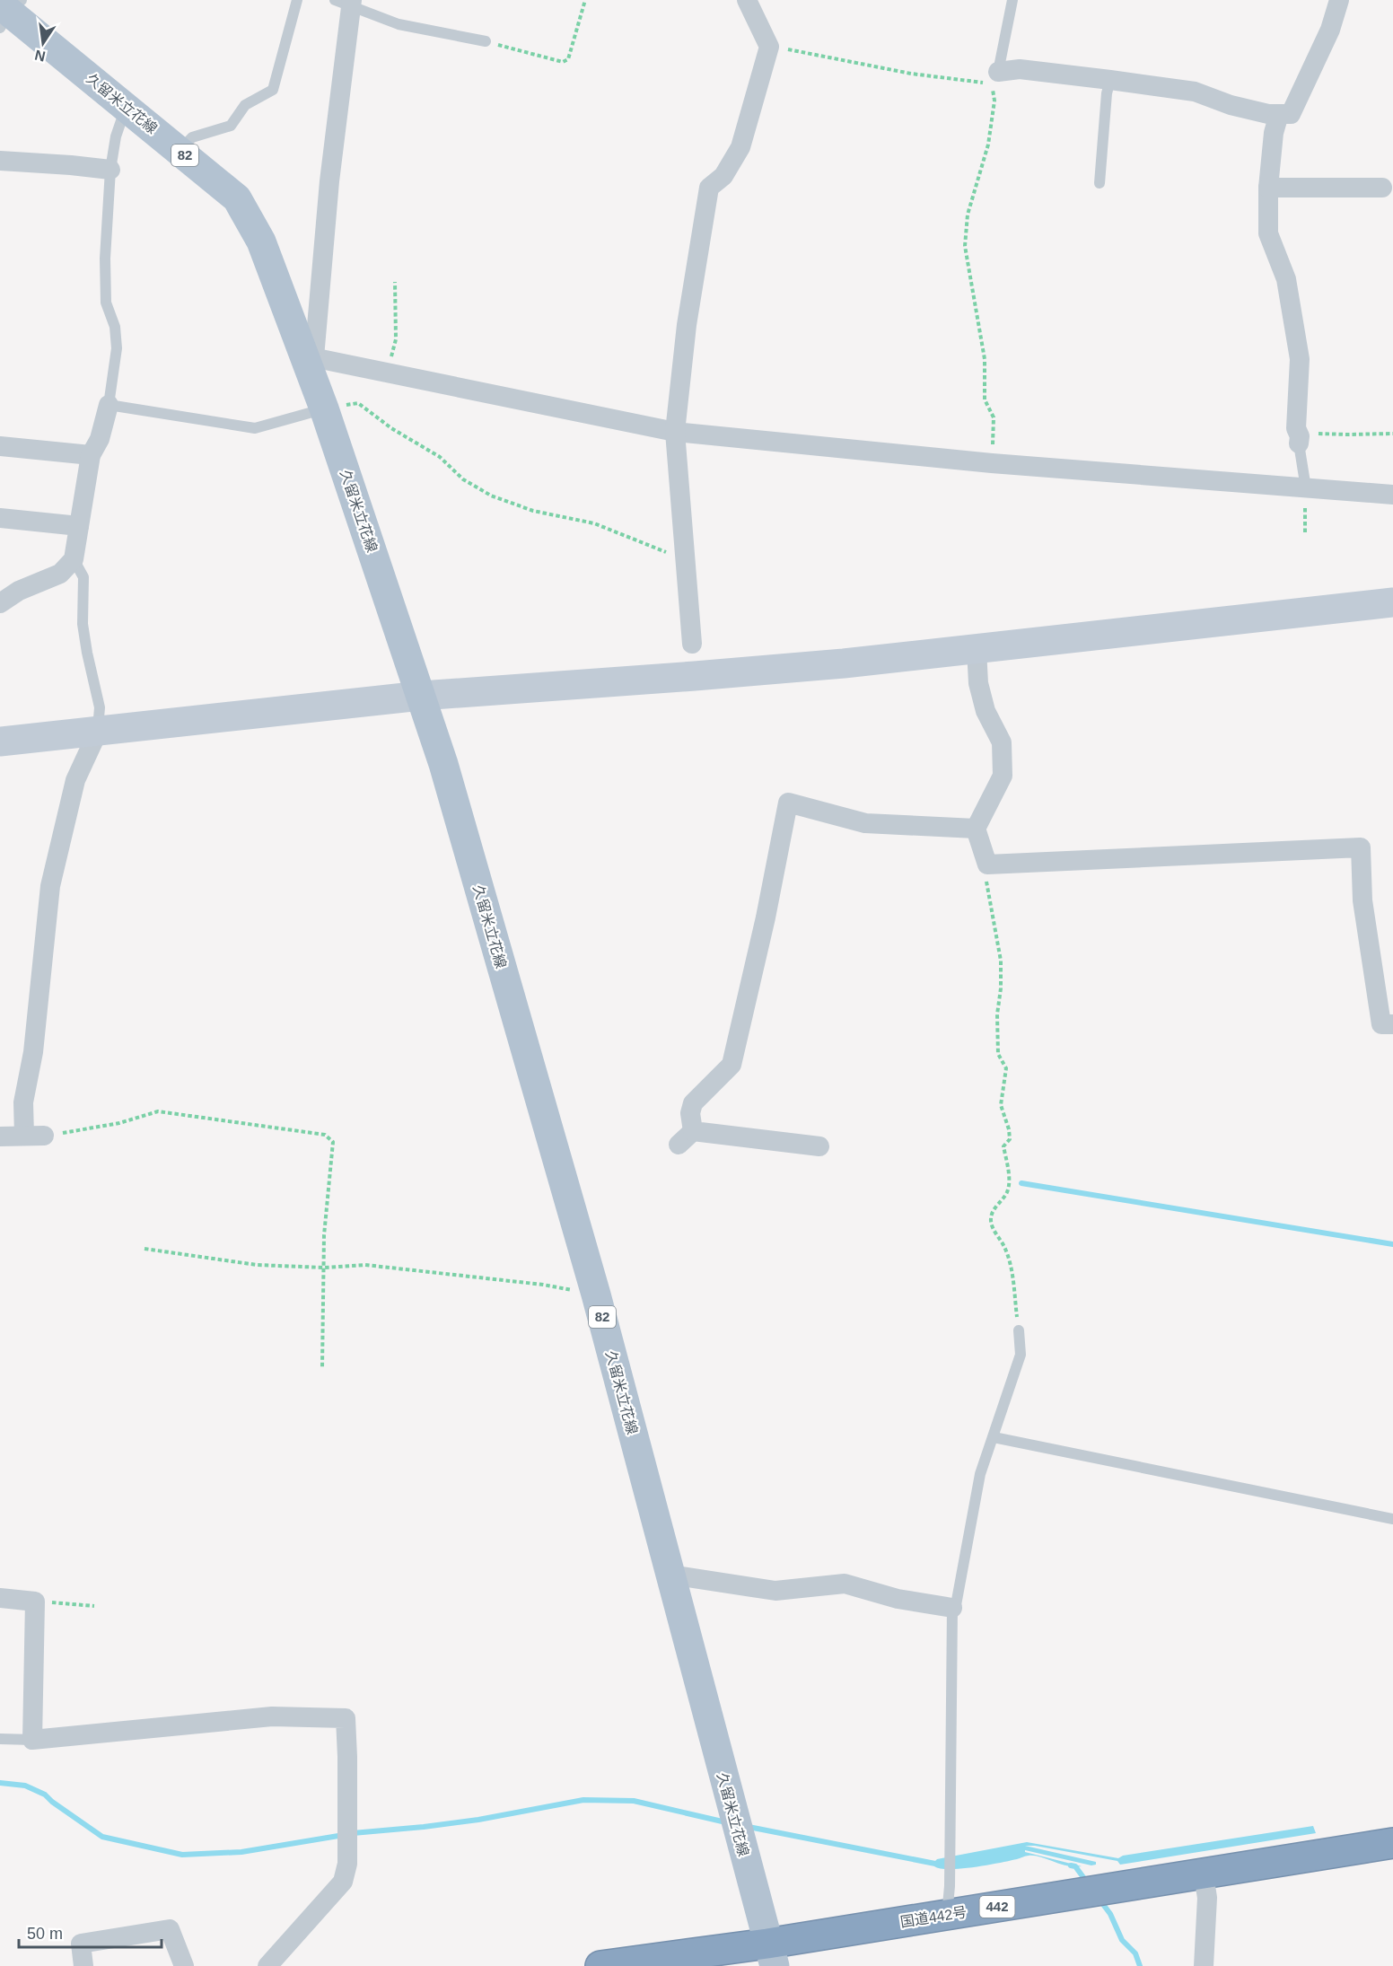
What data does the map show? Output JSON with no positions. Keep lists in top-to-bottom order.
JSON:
{
  "streets": {
    "highway": ["442", "国道442号"],
    "main road": ["久留米立花線", "82"]
  },
  "crossings": [
    ["久留米立花線", "国道442号"]
  ],
  "scale_bar": "50 m",
  "north": "bottom"
}
